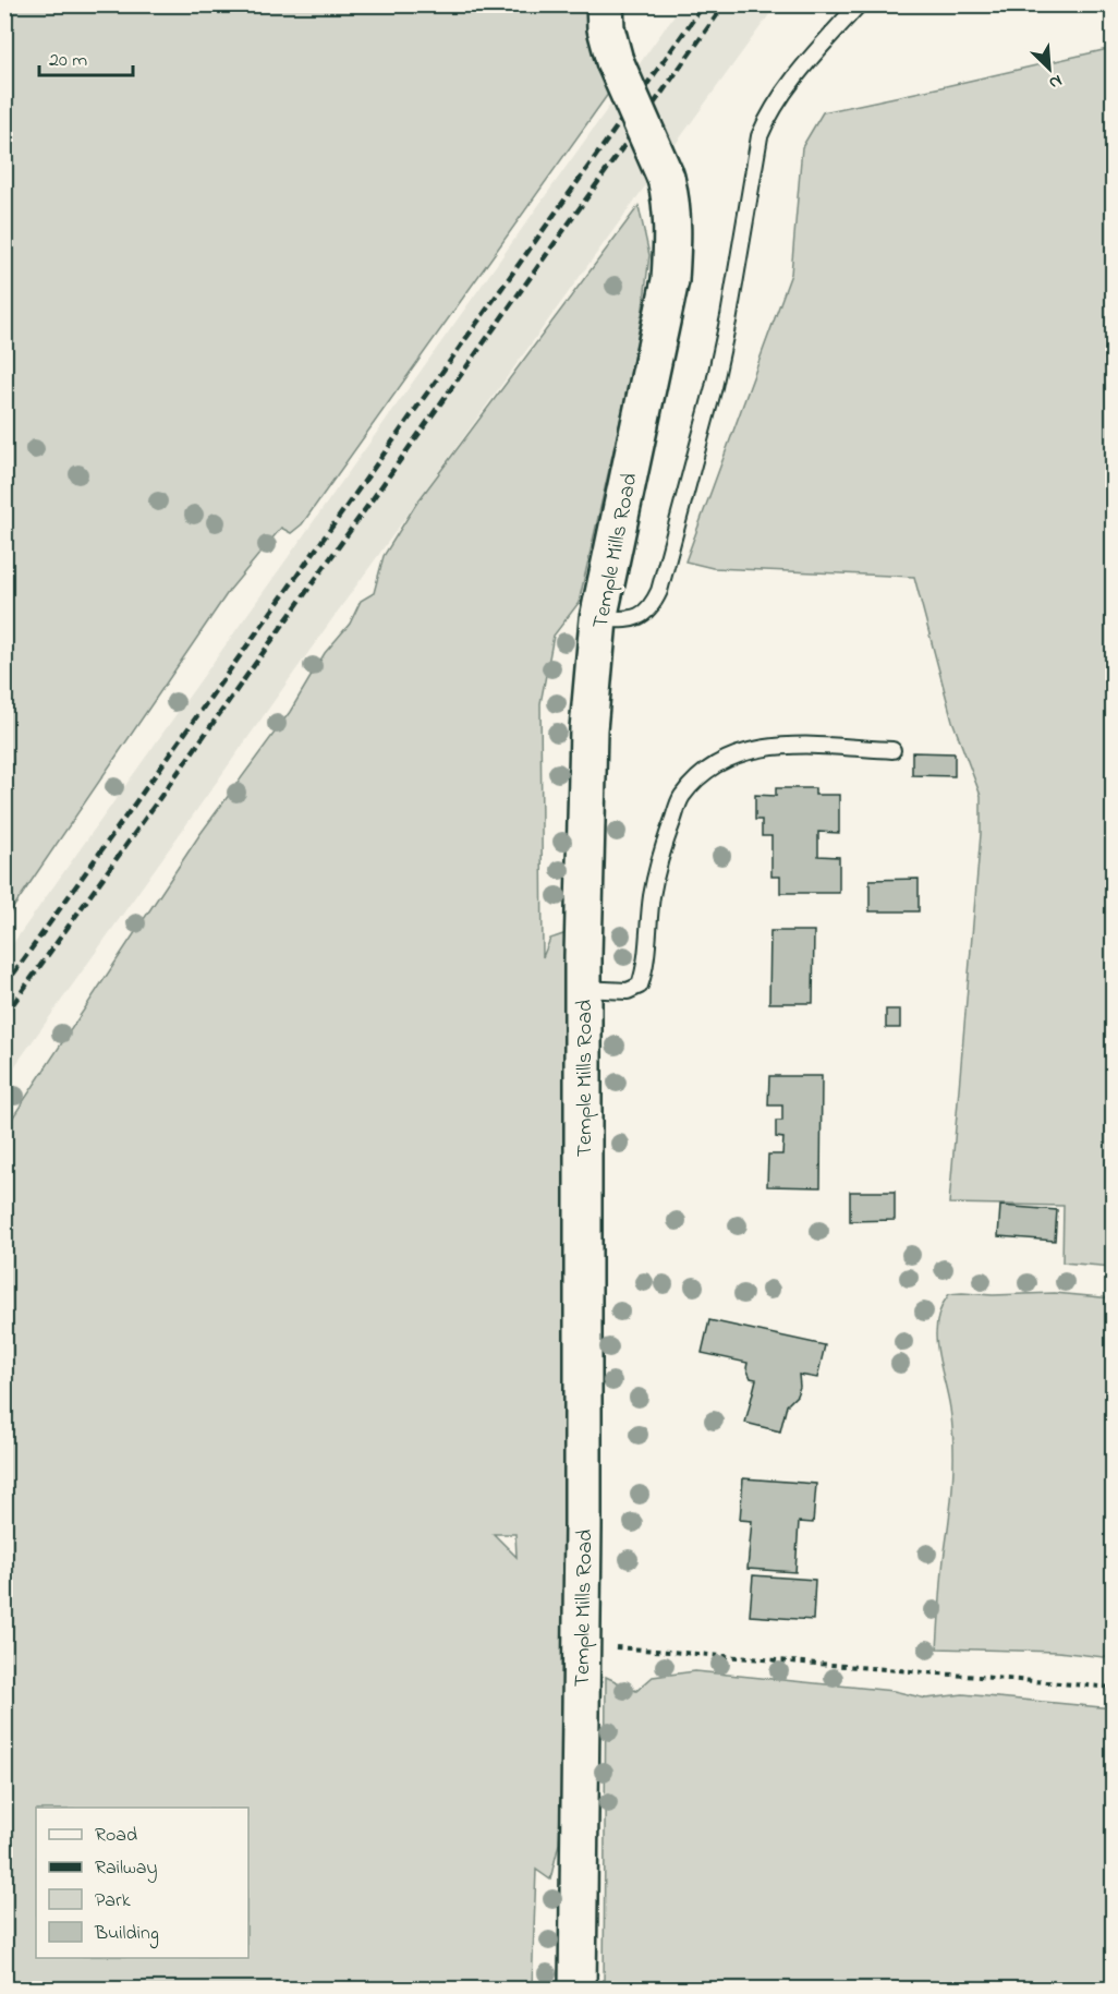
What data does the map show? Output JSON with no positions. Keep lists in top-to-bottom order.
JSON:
{
  "streets": {
    "street": ["Temple Mills Road"]
  },
  "legend": [
    "Road",
    "Railway",
    "Park",
    "Building"
  ],
  "scale_bar": "20 m",
  "north": "bottom right"
}
